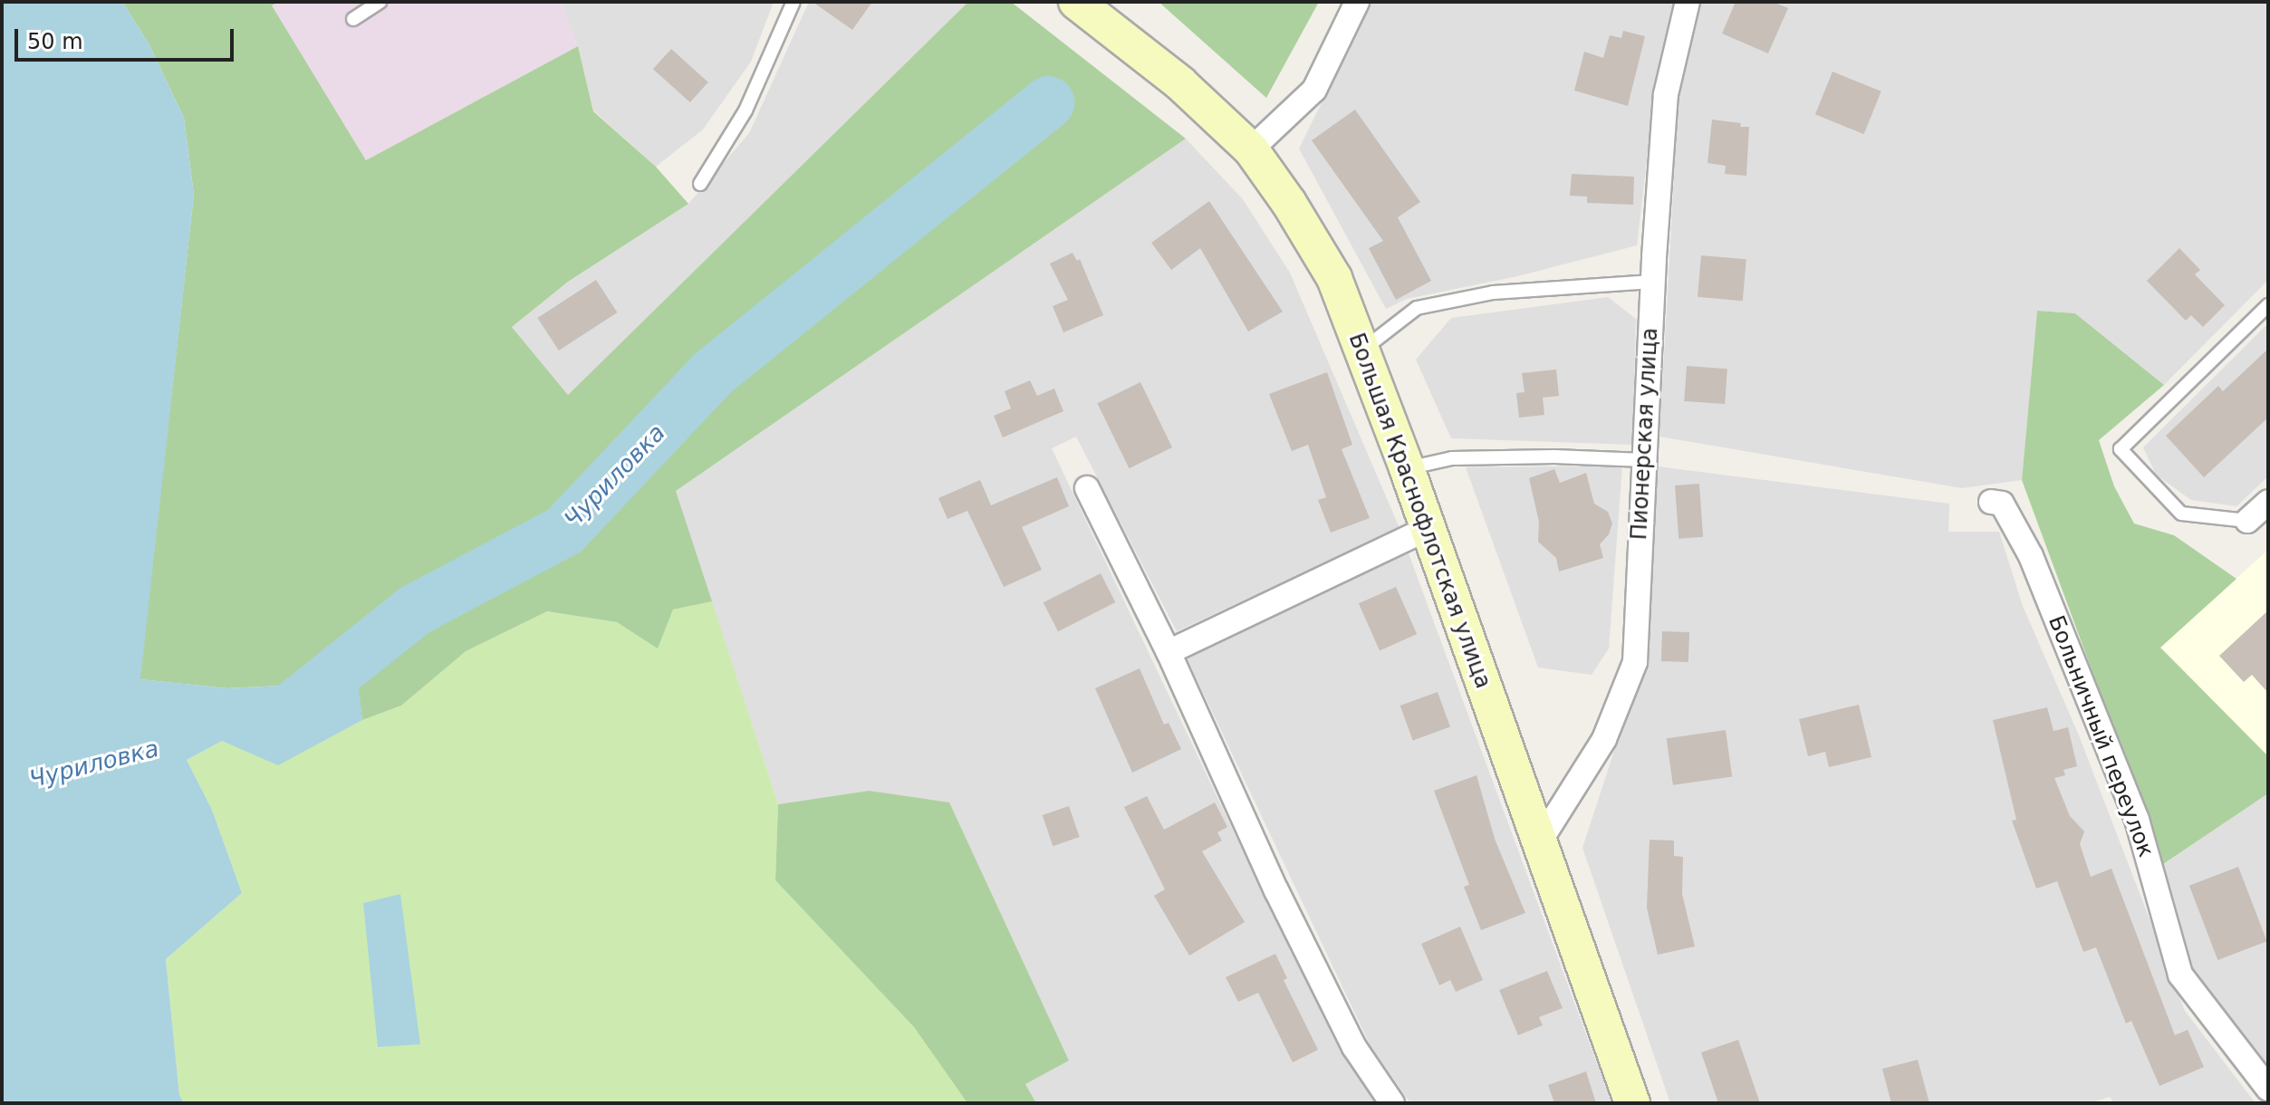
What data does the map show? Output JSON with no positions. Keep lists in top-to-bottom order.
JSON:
{
  "streets": {
    "main road": ["Большая Краснофлотская улица"],
    "street": ["Пионерская улица", "Больничный переулок"]
  },
  "crossings": [
    ["Пионерская улица", "Большая Краснофлотская улица"]
  ],
  "water": ["Чуриловка"],
  "scale_bar": "50 m"
}
